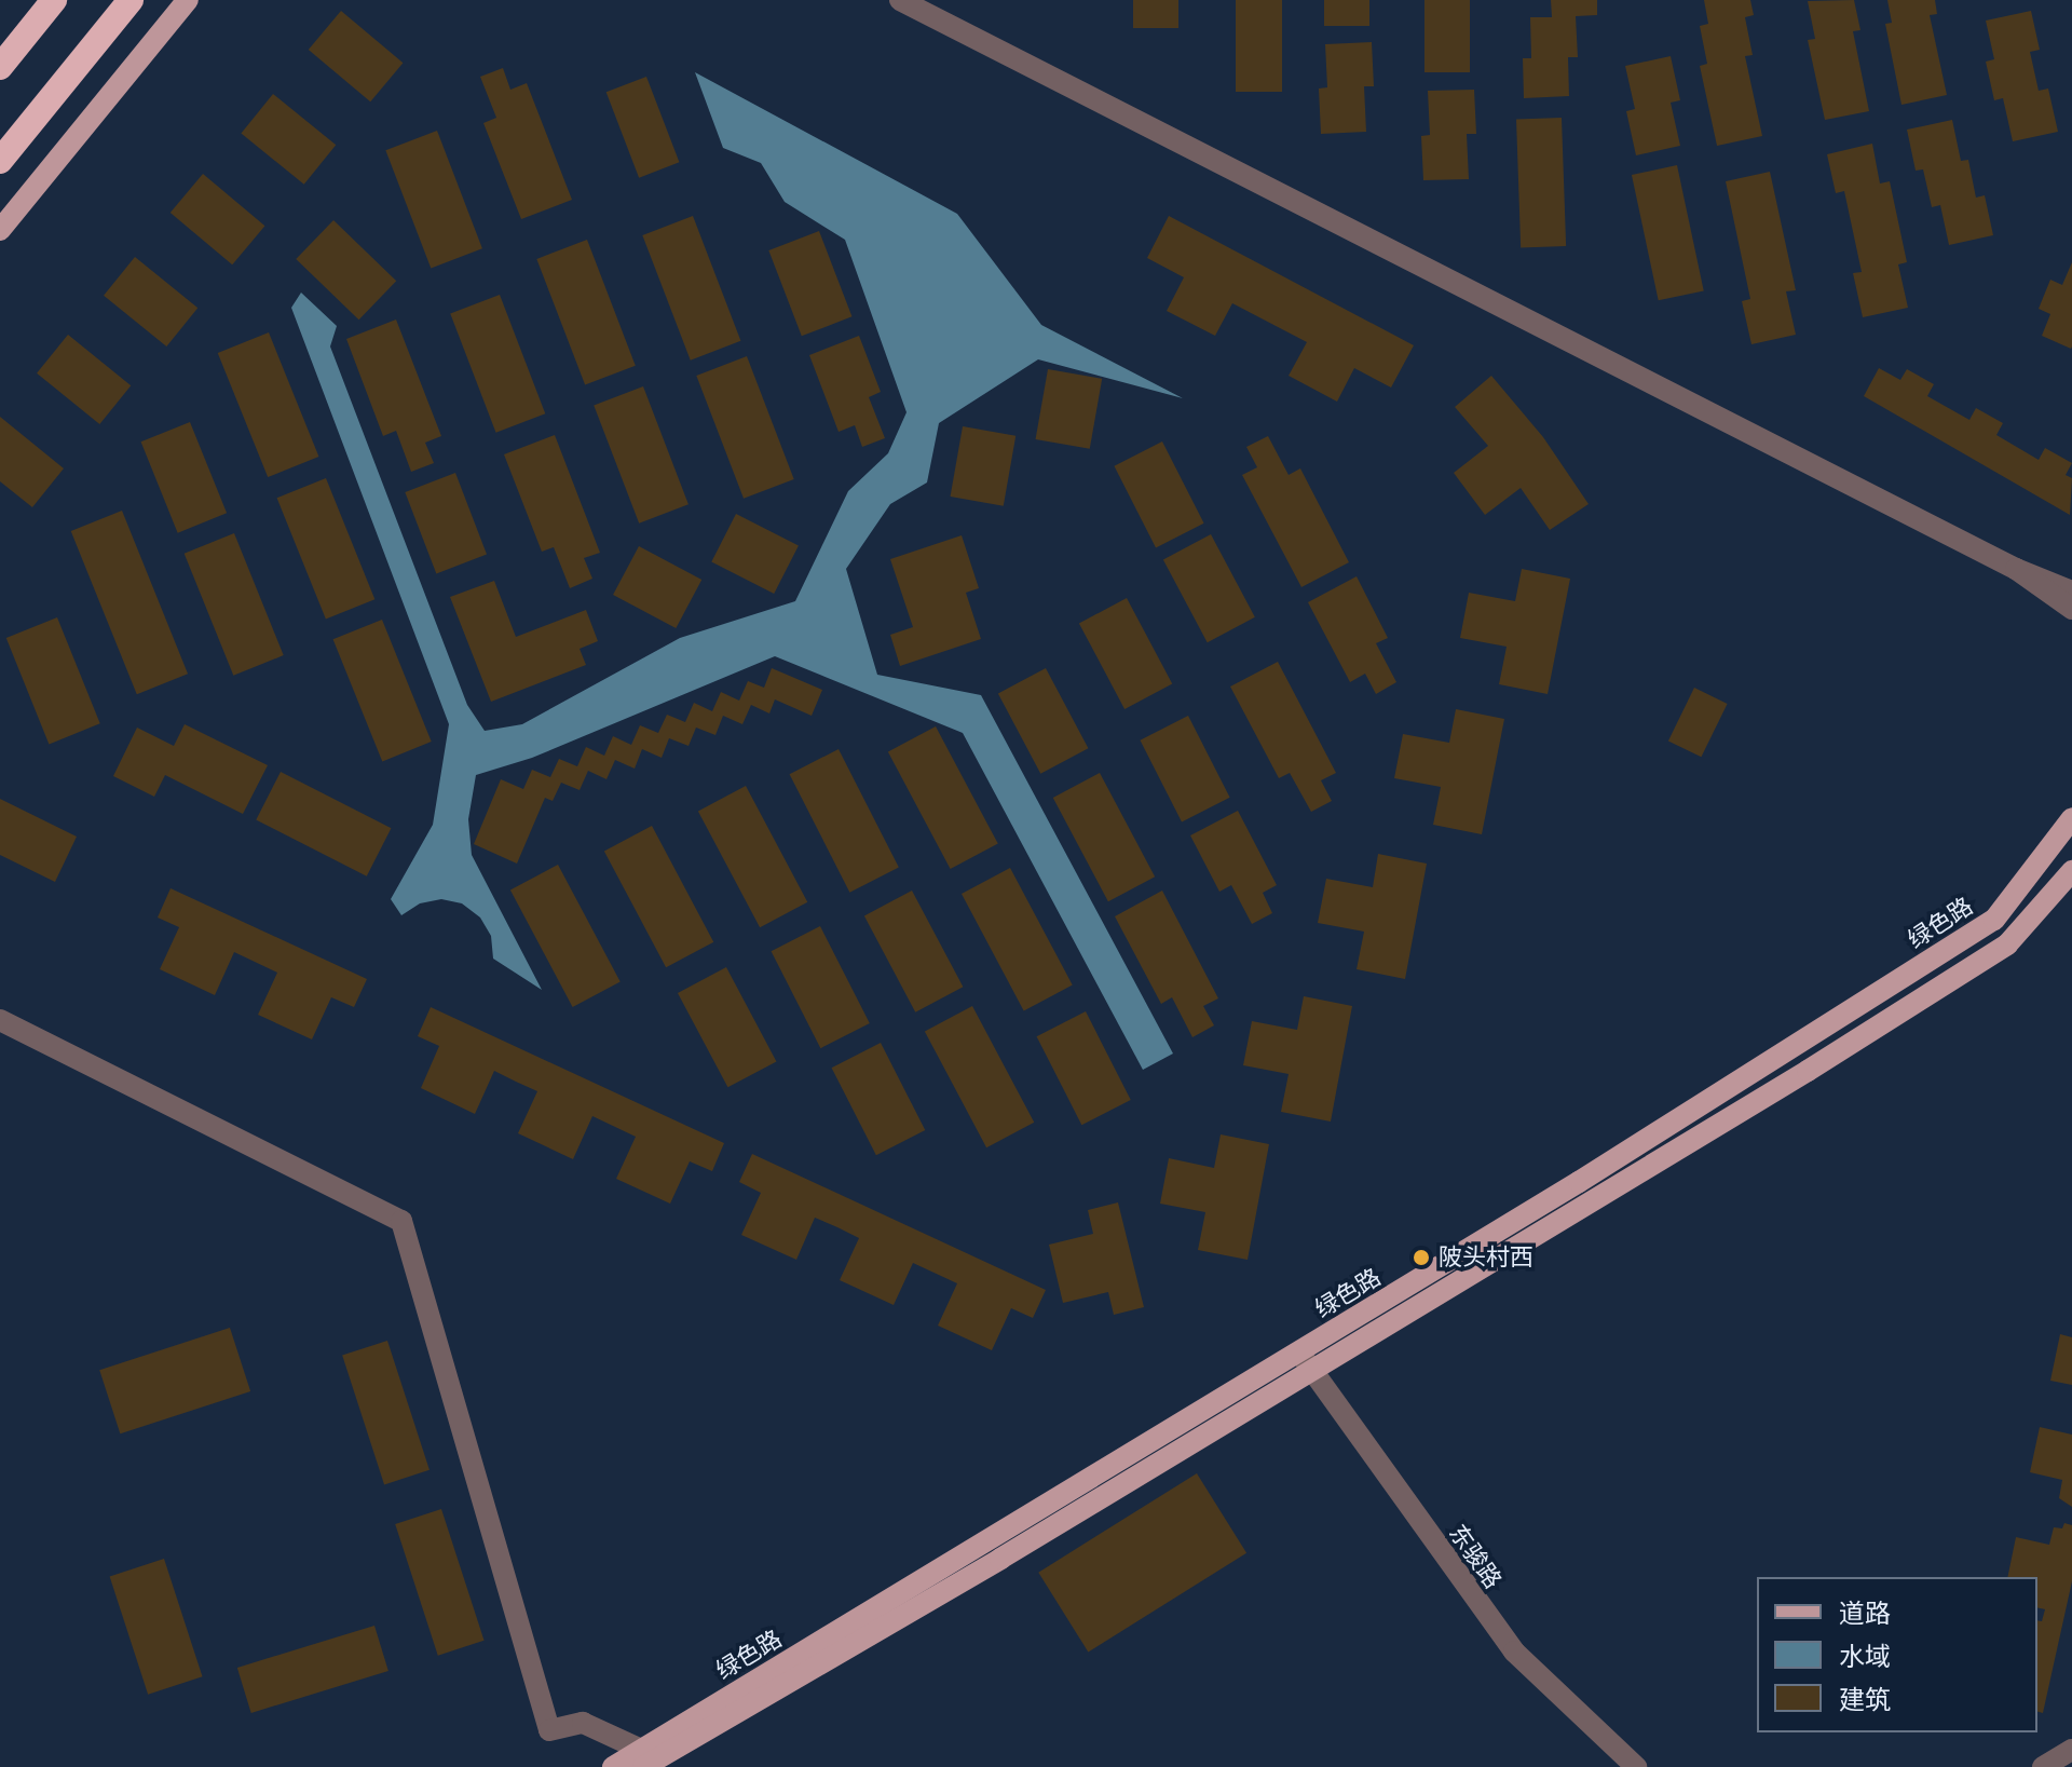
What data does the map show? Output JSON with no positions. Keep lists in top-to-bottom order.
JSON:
{
  "streets": {
    "main road": ["绿色路"],
    "street": ["东骏路"]
  },
  "crossings": [
    ["绿色路", "东骏路"]
  ],
  "places": ["陂头村西"],
  "legend": ["道路", "水域", "建筑"]
}
